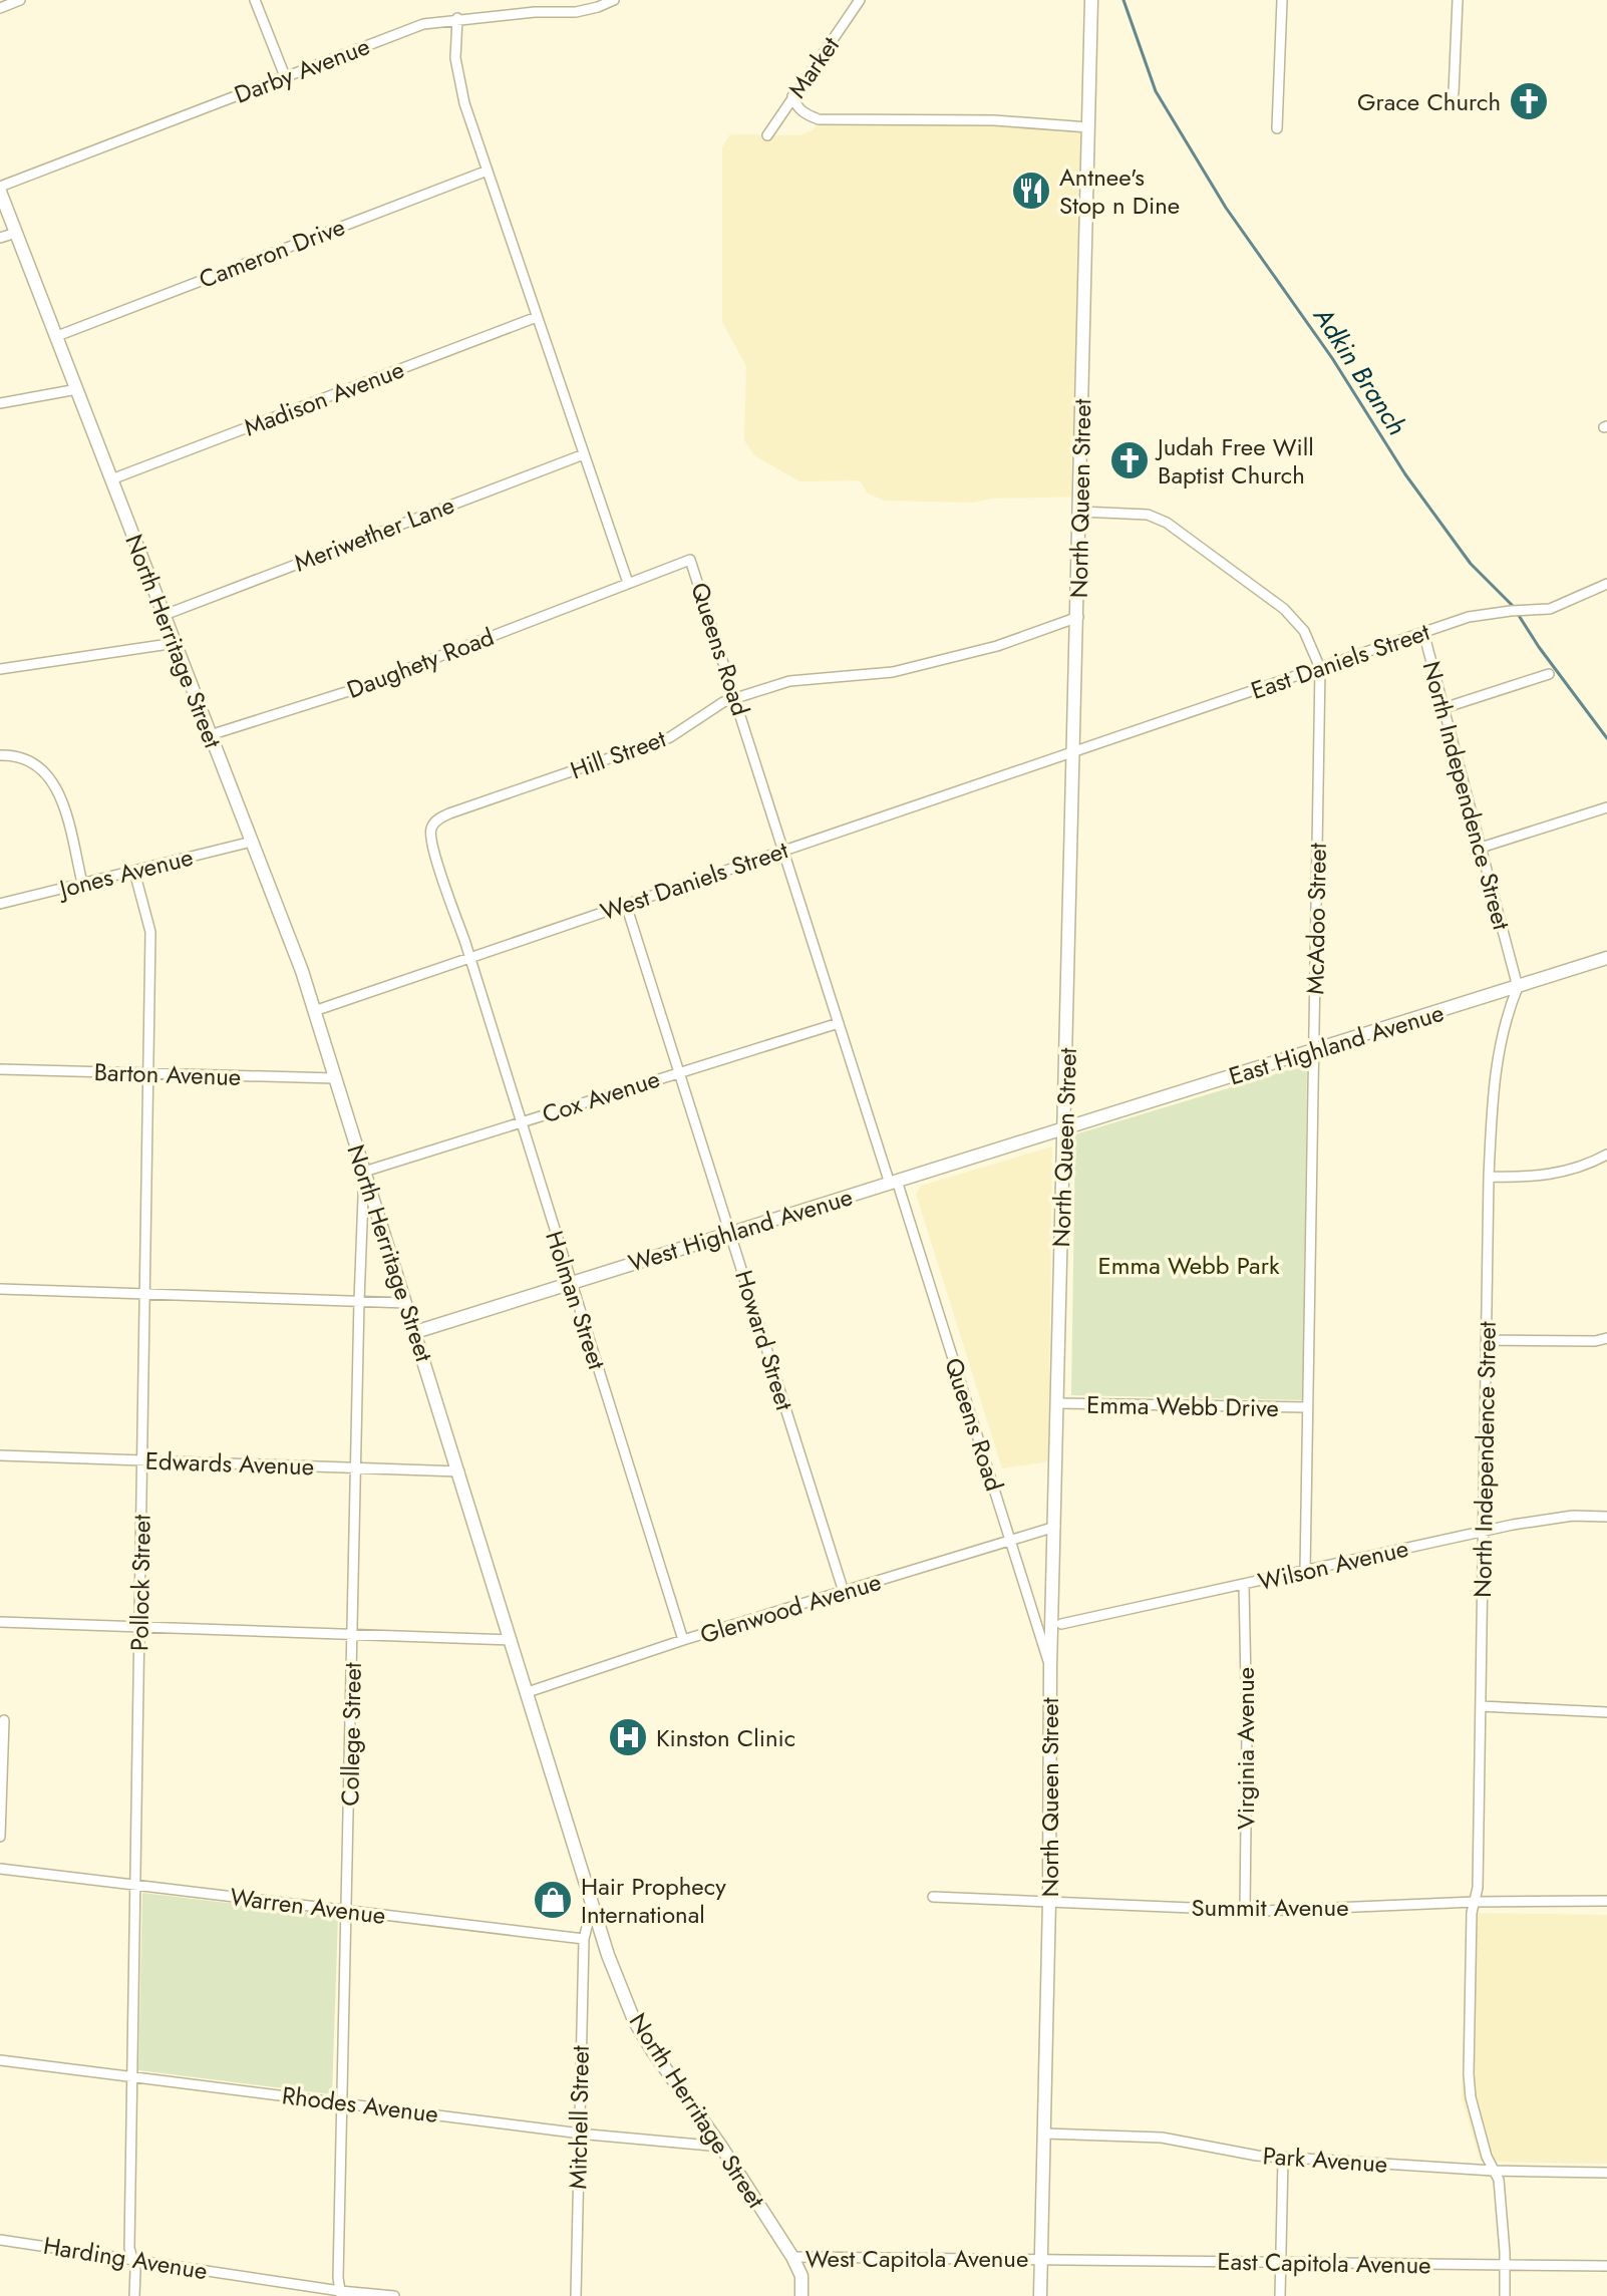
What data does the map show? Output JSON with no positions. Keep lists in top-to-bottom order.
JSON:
{
  "streets": {
    "street": [
      "Market",
      "Darby Avenue",
      "Cameron Drive",
      "Madison Avenue",
      "North Queen Street",
      "Meriwether Lane",
      "North Herritage Street",
      "Queens Road",
      "East Daniels Street",
      "Daughety Road",
      "Hill Street",
      "North Independence Street",
      "Jones Avenue",
      "West Daniels Street",
      "McAdoo Street",
      "East Highland Avenue",
      "Barton Avenue",
      "Cox Avenue",
      "West Highland Avenue",
      "Holman Street",
      "Howard Street",
      "Emma Webb Drive",
      "Edwards Avenue",
      "Wilson Avenue",
      "Pollock Street",
      "Glenwood Avenue",
      "College Street",
      "Virginia Avenue",
      "Warren Avenue",
      "Summit Avenue",
      "Rhodes Avenue",
      "Mitchell Street",
      "Park Avenue",
      "Harding Avenue",
      "West Capitola Avenue",
      "East Capitola Avenue"
    ]
  },
  "crossings": [
    ["Darby Avenue", "North Herritage Street"],
    ["Cameron Drive", "North Herritage Street"],
    ["Madison Avenue", "North Herritage Street"],
    ["North Queen Street", "Queens Road"],
    ["North Queen Street", "East Daniels Street"],
    ["North Queen Street", "Hill Street"],
    ["North Queen Street", "West Daniels Street"],
    ["North Queen Street", "McAdoo Street"],
    ["North Queen Street", "East Highland Avenue"],
    ["North Queen Street", "West Highland Avenue"],
    ["North Queen Street", "Emma Webb Drive"],
    ["North Queen Street", "Glenwood Avenue"],
    ["North Queen Street", "Summit Avenue"],
    ["North Queen Street", "Park Avenue"],
    ["North Queen Street", "West Capitola Avenue"],
    ["North Queen Street", "East Capitola Avenue"],
    ["Meriwether Lane", "North Herritage Street"],
    ["North Herritage Street", "Daughety Road"],
    ["North Herritage Street", "Jones Avenue"],
    ["North Herritage Street", "West Daniels Street"],
    ["North Herritage Street", "Barton Avenue"],
    ["North Herritage Street", "Cox Avenue"],
    ["North Herritage Street", "West Highland Avenue"],
    ["North Herritage Street", "Edwards Avenue"],
    ["North Herritage Street", "Glenwood Avenue"],
    ["North Herritage Street", "College Street"],
    ["North Herritage Street", "Rhodes Avenue"],
    ["North Herritage Street", "West Capitola Avenue"],
    ["Queens Road", "Daughety Road"],
    ["Queens Road", "Hill Street"],
    ["Queens Road", "West Daniels Street"],
    ["Queens Road", "Cox Avenue"],
    ["Queens Road", "West Highland Avenue"],
    ["Queens Road", "Glenwood Avenue"],
    ["East Daniels Street", "North Independence Street"],
    ["East Daniels Street", "West Daniels Street"],
    ["East Daniels Street", "McAdoo Street"],
    ["Hill Street", "West Daniels Street"],
    ["Hill Street", "Holman Street"],
    ["North Independence Street", "East Highland Avenue"],
    ["North Independence Street", "Wilson Avenue"],
    ["North Independence Street", "Summit Avenue"],
    ["North Independence Street", "Park Avenue"],
    ["North Independence Street", "East Capitola Avenue"],
    ["Jones Avenue", "Pollock Street"],
    ["West Daniels Street", "Holman Street"],
    ["West Daniels Street", "Howard Street"],
    ["McAdoo Street", "East Highland Avenue"],
    ["McAdoo Street", "Emma Webb Drive"],
    ["McAdoo Street", "Wilson Avenue"],
    ["East Highland Avenue", "West Highland Avenue"],
    ["Barton Avenue", "Pollock Street"],
    ["Cox Avenue", "Holman Street"],
    ["Cox Avenue", "Howard Street"],
    ["Cox Avenue", "College Street"],
    ["West Highland Avenue", "Holman Street"],
    ["West Highland Avenue", "Howard Street"],
    ["Holman Street", "Glenwood Avenue"],
    ["Howard Street", "Glenwood Avenue"],
    ["Edwards Avenue", "Pollock Street"],
    ["Edwards Avenue", "College Street"],
    ["Wilson Avenue", "Virginia Avenue"],
    ["Pollock Street", "Warren Avenue"],
    ["Pollock Street", "Rhodes Avenue"],
    ["Pollock Street", "Harding Avenue"],
    ["College Street", "Warren Avenue"],
    ["College Street", "Rhodes Avenue"],
    ["College Street", "Harding Avenue"],
    ["Virginia Avenue", "Summit Avenue"],
    ["Warren Avenue", "Mitchell Street"],
    ["Rhodes Avenue", "Mitchell Street"],
    ["West Capitola Avenue", "East Capitola Avenue"]
  ],
  "water": ["Adkin Branch"],
  "parks": ["Emma Webb Park"],
  "places": {
    "church": ["Grace Church", "Judah Free Will Baptist Church"],
    "restaurant": ["Antnee's Stop n Dine"],
    "hospital": ["Kinston Clinic"],
    "shop": ["Hair Prophecy International"]
  }
}
